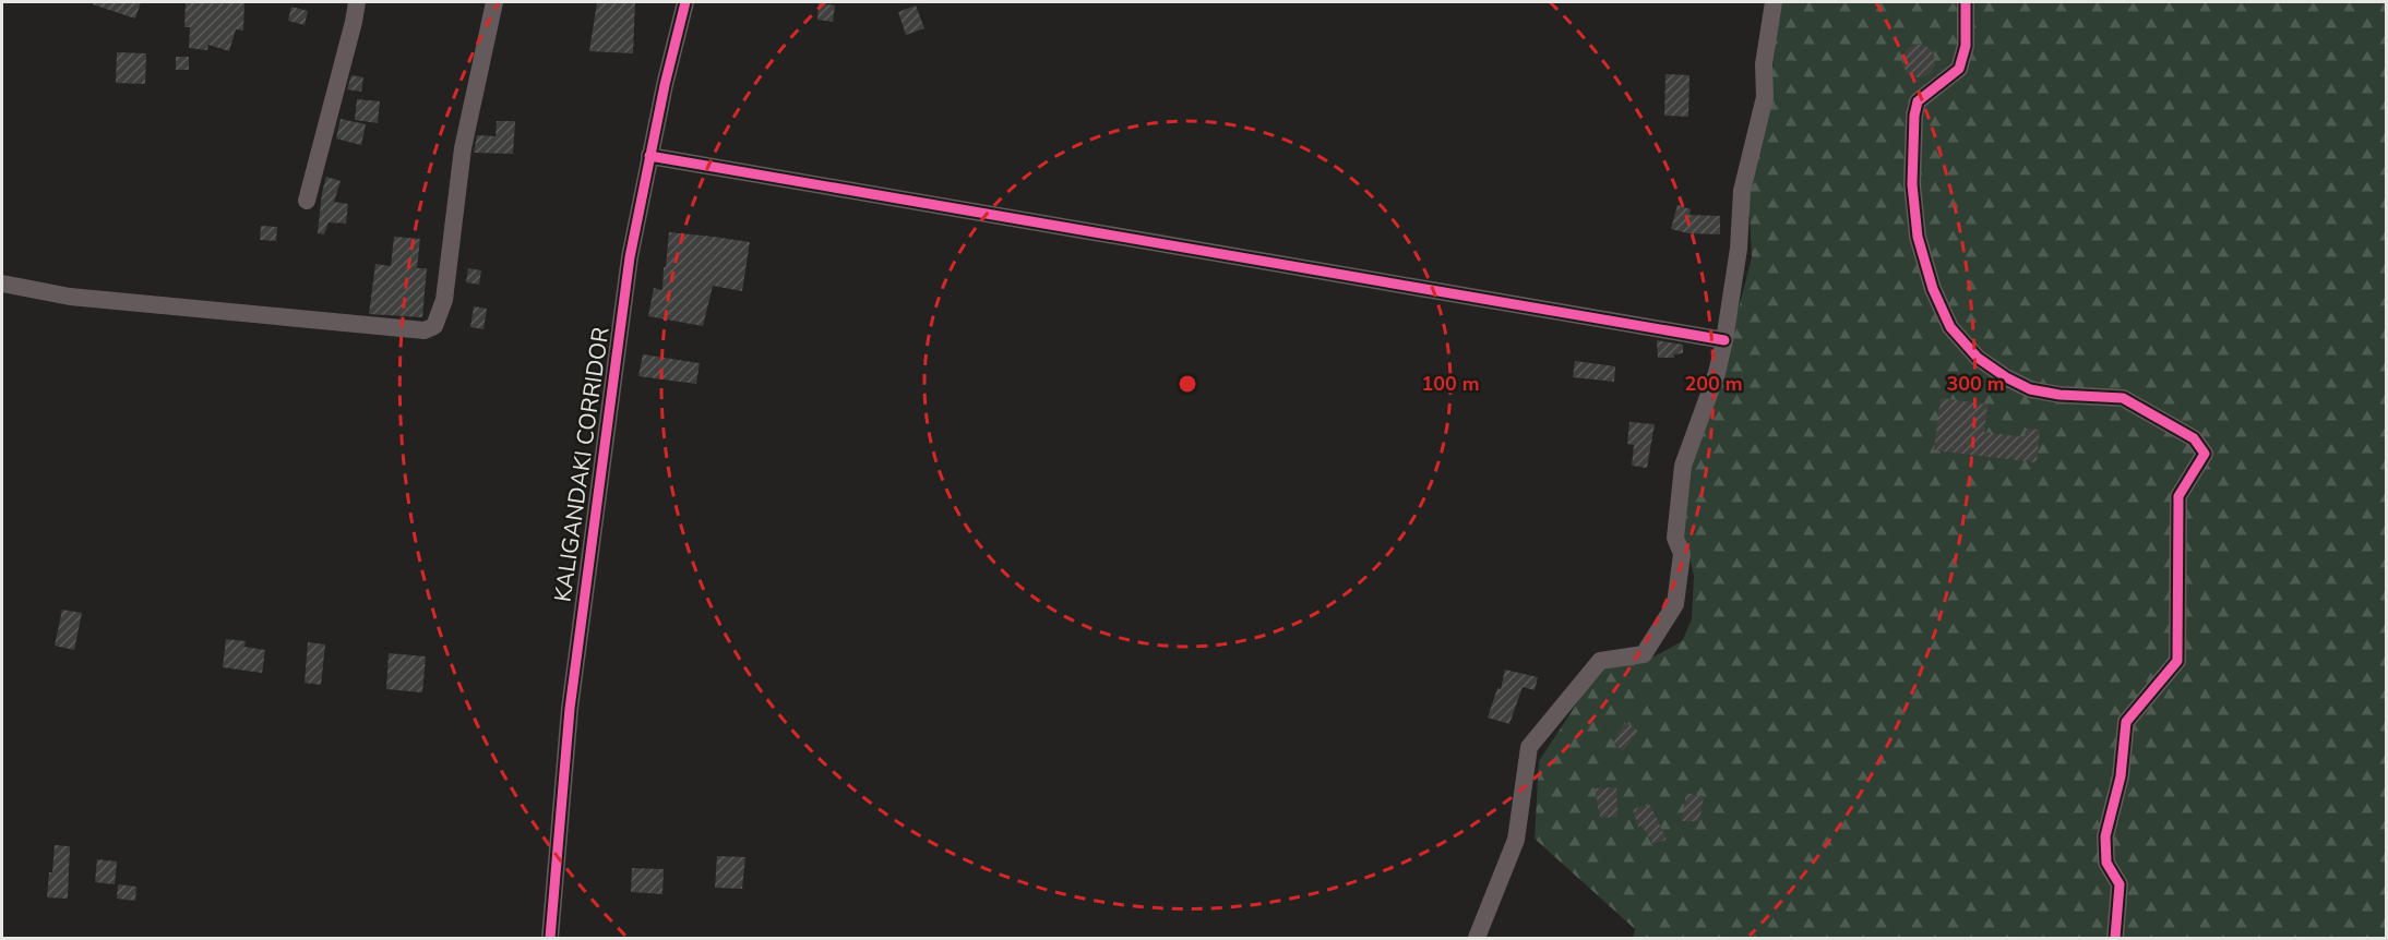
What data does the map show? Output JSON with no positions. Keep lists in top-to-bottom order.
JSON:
{
  "streets": {
    "street": ["KALIGANDAKI CORRIDOR"]
  },
  "rings": ["100 m", "200 m", "300 m"]
}
